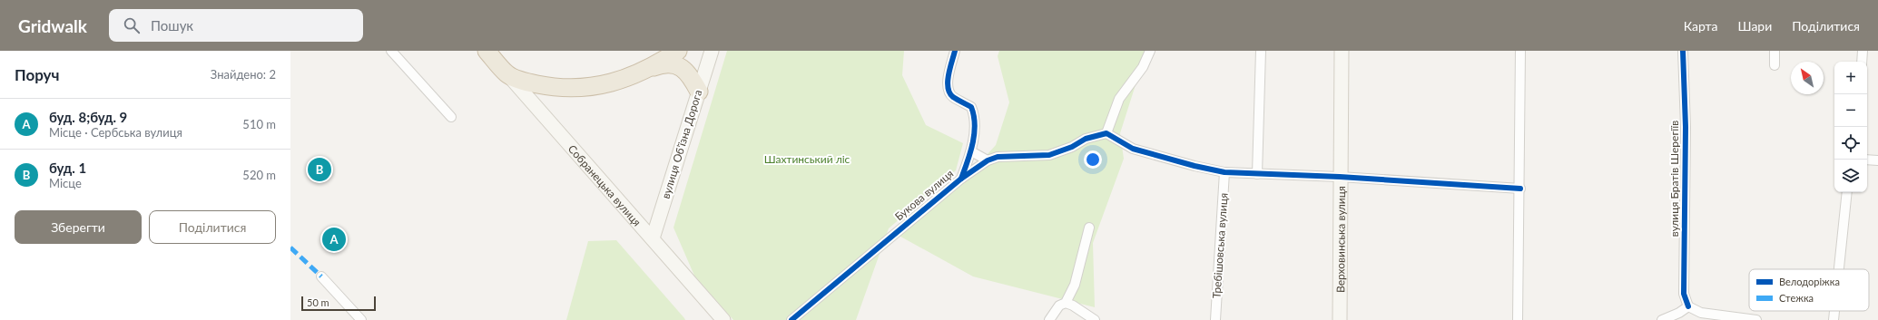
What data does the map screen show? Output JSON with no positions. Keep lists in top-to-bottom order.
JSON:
{
  "streets": {
    "highway": ["Собранецька вулиця"],
    "main road": ["вулиця Обʼїзна Дорога", "Верховинська вулиця"],
    "street": ["вулиця Братів Шерегіїв", "Букова вулиця", "Требішовська вулиця"]
  },
  "crossings": [
    ["вулиця Обʼїзна Дорога", "Собранецька вулиця"]
  ],
  "parks": ["Шахтинський ліс"],
  "legend": ["Велодоріжка", "Стежка"],
  "scale_bar": "50 m",
  "north": "top left",
  "page": {
    "header": "Gridwalk",
    "search": "Пошук",
    "nav": ["Карта", "Шари", "Поділитися"],
    "heading": ["Поруч", "Знайдено: 2"],
    "map_buttons": ["+", "−"],
    "list": [
      {
        "mark": "A",
        "name": "буд. 8;буд. 9",
        "note": "Місце · Сербська вулиця",
        "value": "510 m"
      },
      {
        "mark": "B",
        "name": "буд. 1",
        "note": "Місце",
        "value": "520 m"
      }
    ],
    "pins": ["B", "A"],
    "buttons": ["Зберегти", "Поділитися"],
    "scale": "50 m"
  }
}
